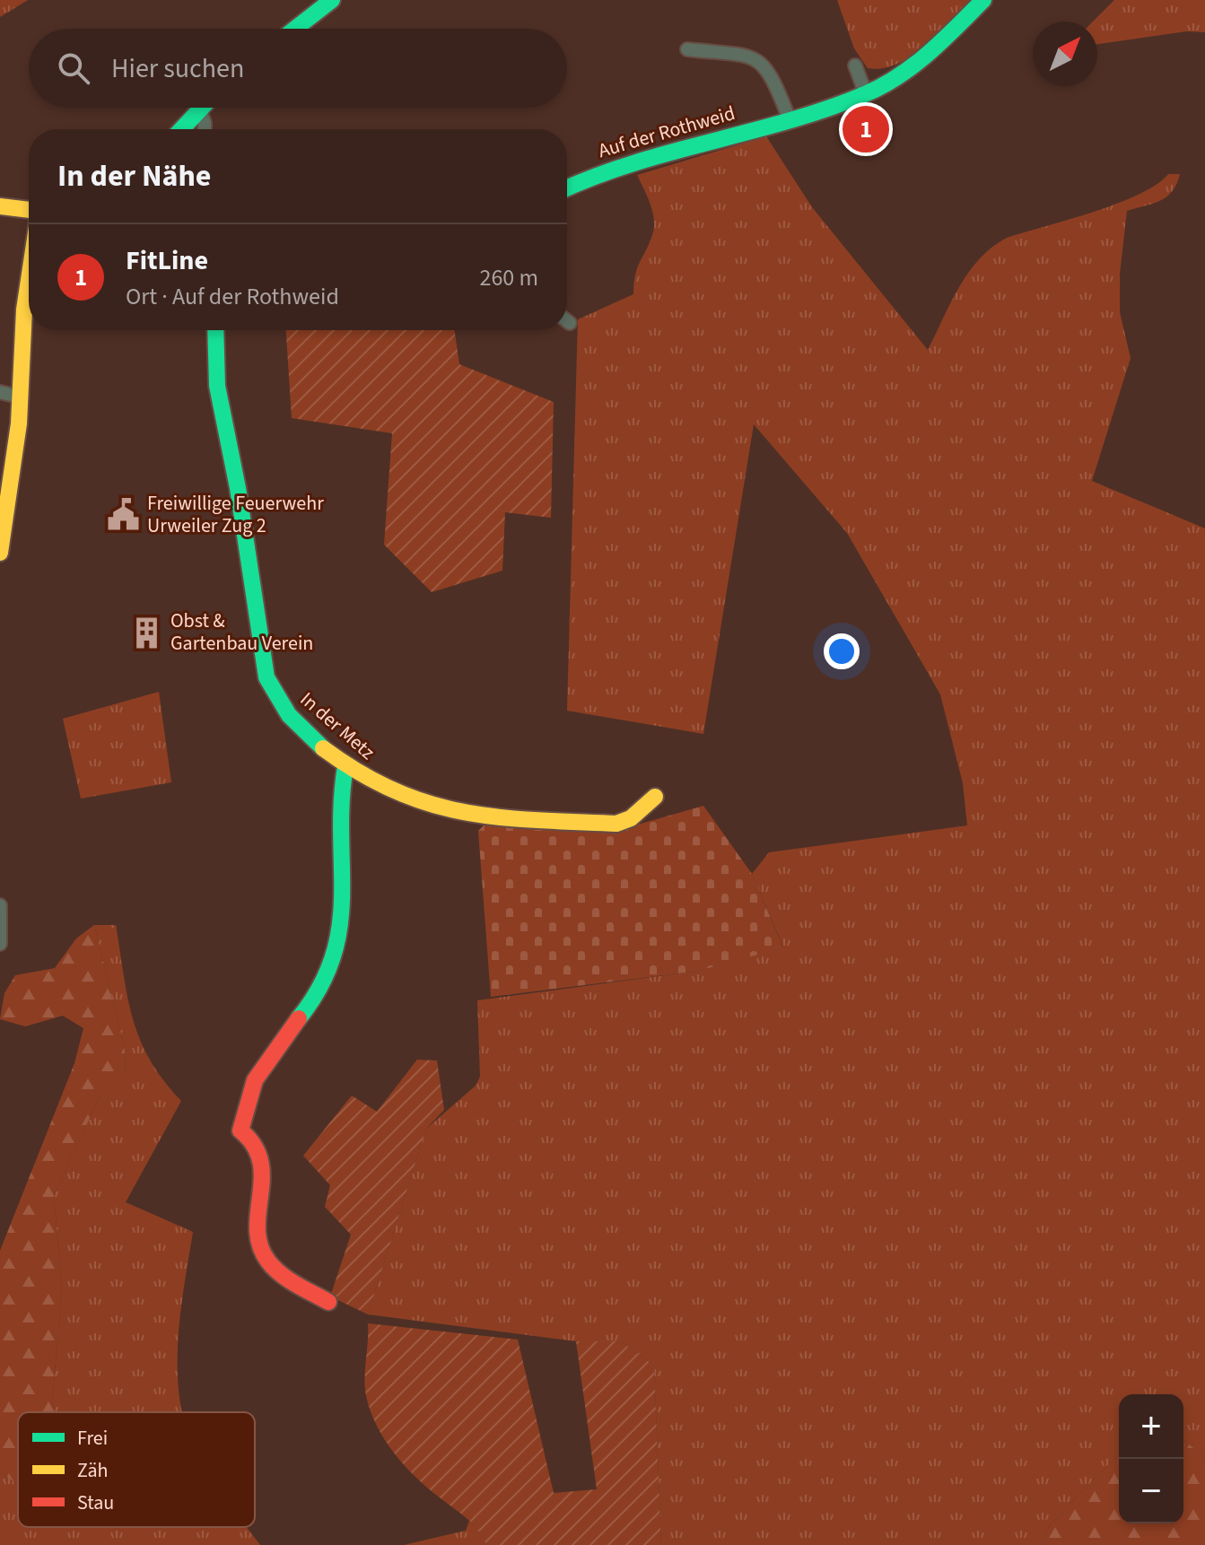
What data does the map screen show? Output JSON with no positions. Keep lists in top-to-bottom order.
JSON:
{
  "streets": {
    "street": ["Auf der Rothweid", "In der Metz"]
  },
  "places": {
    "public building": ["Freiwillige Feuerwehr Urweiler Zug 2"],
    "building": ["Obst & Gartenbau Verein"]
  },
  "legend": ["Frei", "Zäh", "Stau"],
  "north": "top right",
  "page": {
    "search": "Hier suchen",
    "pins": "1",
    "heading": "In der Nähe",
    "list": [
      {
        "mark": "1",
        "name": "FitLine",
        "note": "Ort · Auf der Rothweid",
        "value": "260 m"
      }
    ],
    "map_buttons": ["+", "−"]
  }
}
